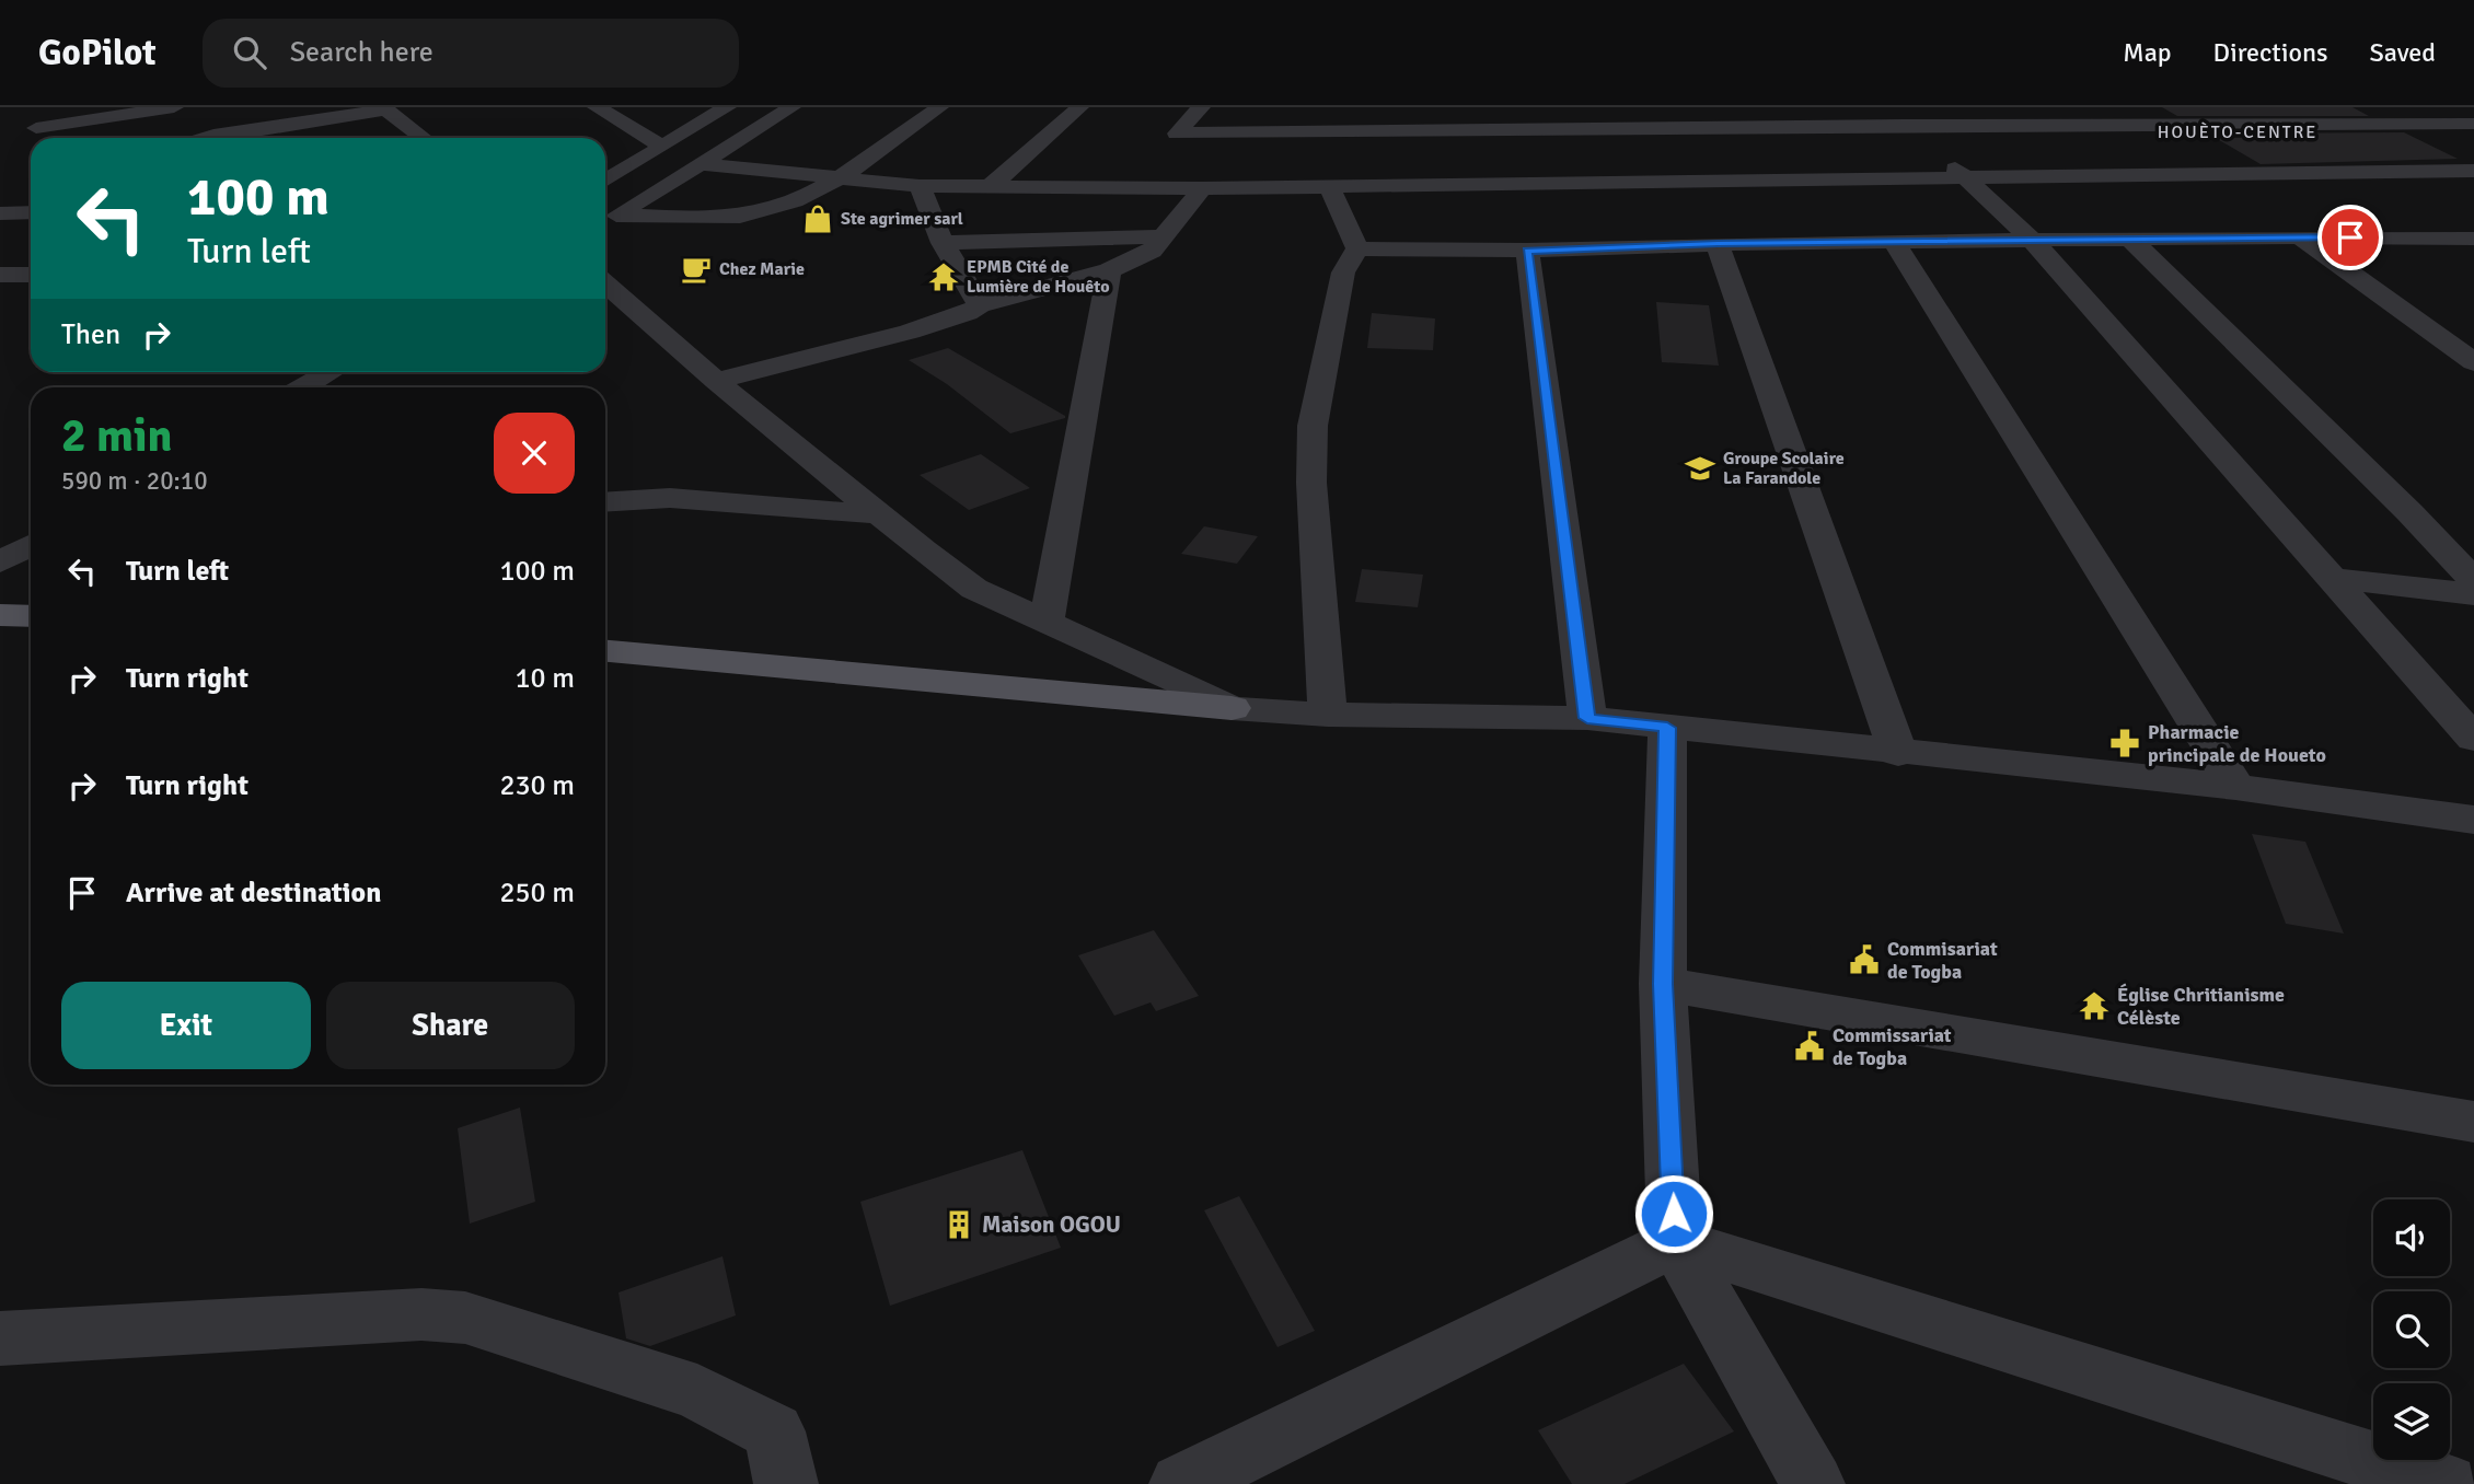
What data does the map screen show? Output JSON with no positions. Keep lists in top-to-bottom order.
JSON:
{
  "districts": ["HOUÈTO-CENTRE"],
  "places": {
    "shop": ["Ste agrimer sarl"],
    "cafe": ["Chez Marie"],
    "temple": ["EPMB Cité de Lumière de Houêto", "Église Chritianisme Célèste"],
    "school or university": ["Groupe Scolaire La Farandole"],
    "pharmacy": ["Pharmacie principale de Houeto"],
    "public building": ["Commisariat de Togba", "Commissariat de Togba"],
    "building": ["Maison OGOU"]
  },
  "page": {
    "header": "GoPilot",
    "search": "Search here",
    "nav": ["Map", "Directions", "Saved"],
    "turn": ["100 m", "Turn left"],
    "then": "Then",
    "heading": ["2 min", "590 m · 20:10"],
    "list": [
      {
        "name": "Turn left",
        "value": "100 m"
      },
      {
        "name": "Turn right",
        "value": "10 m"
      },
      {
        "name": "Turn right",
        "value": "230 m"
      },
      {
        "name": "Arrive at destination",
        "value": "250 m"
      }
    ],
    "buttons": ["Exit", "Share"]
  }
}
